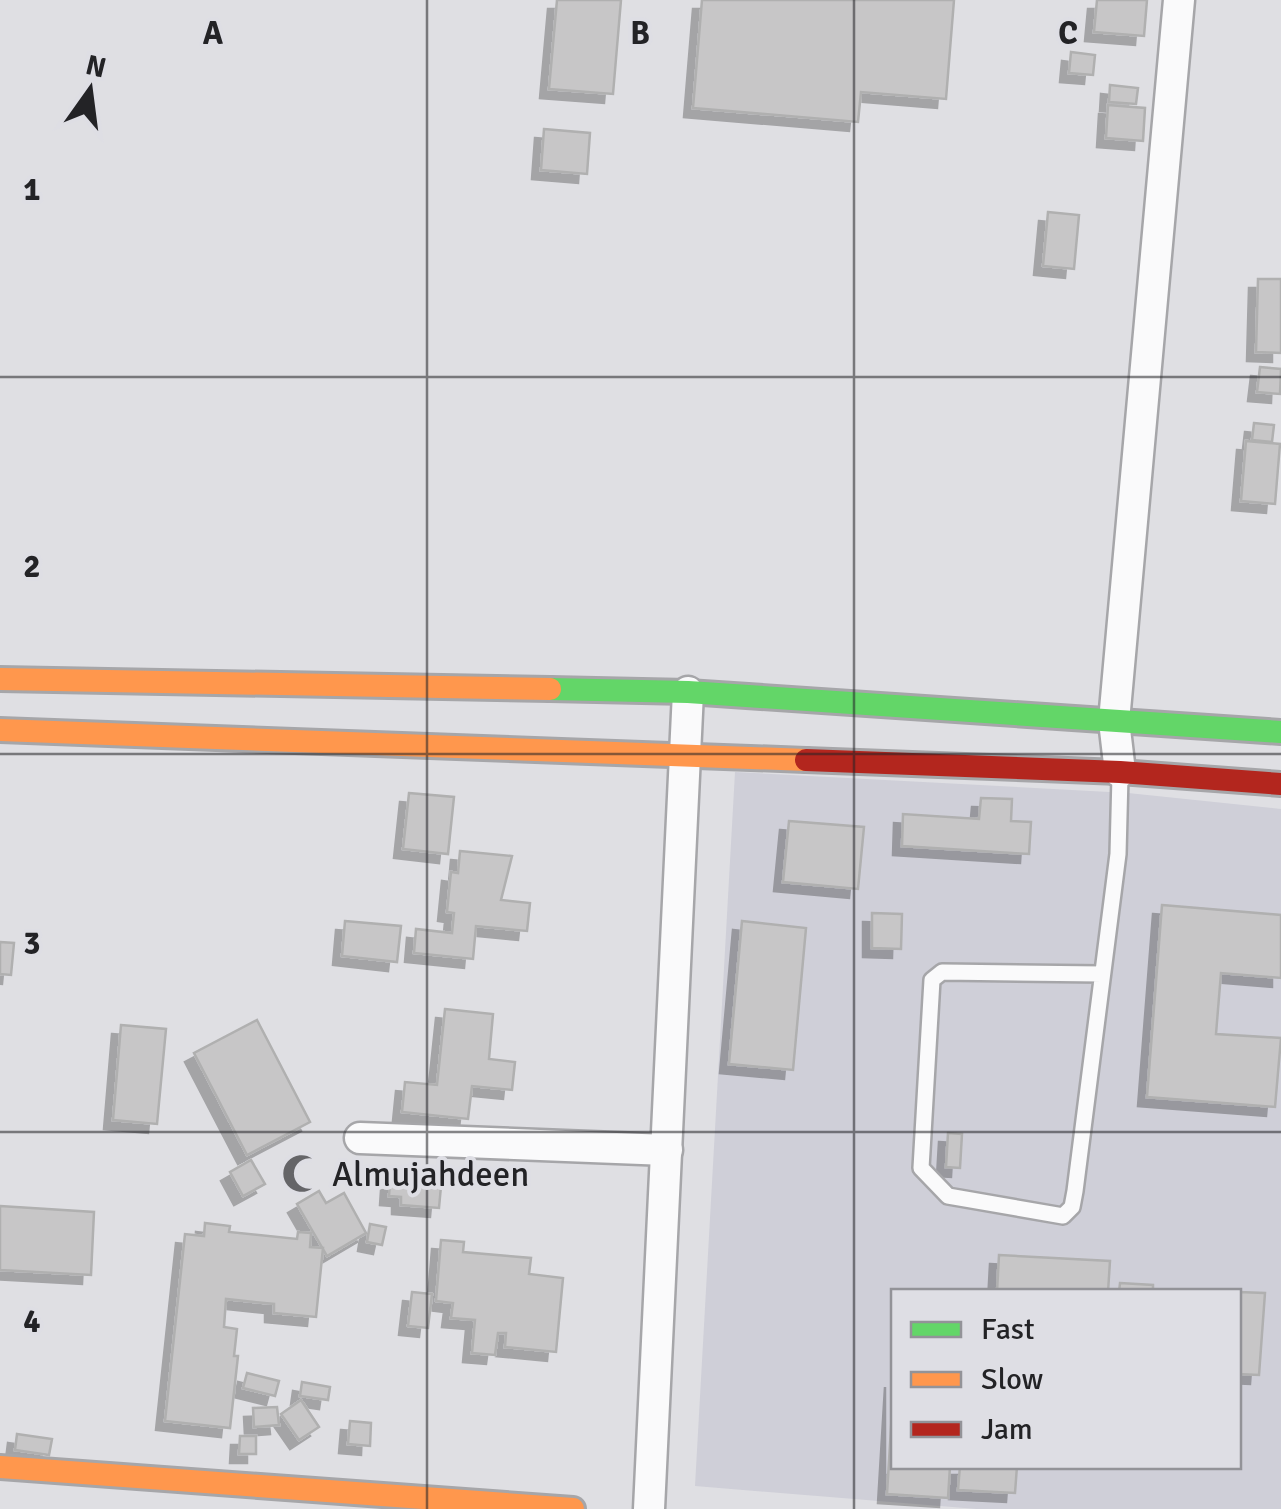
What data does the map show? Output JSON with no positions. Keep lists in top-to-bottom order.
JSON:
{
  "places": {
    "mosque": ["Almujahdeen"]
  },
  "legend": ["Fast", "Slow", "Jam"],
  "north": "top",
  "grid": {
    "columns": ["A", "B", "C"],
    "rows": [
      "1",
      "2",
      "3",
      "4"
    ]
  }
}
